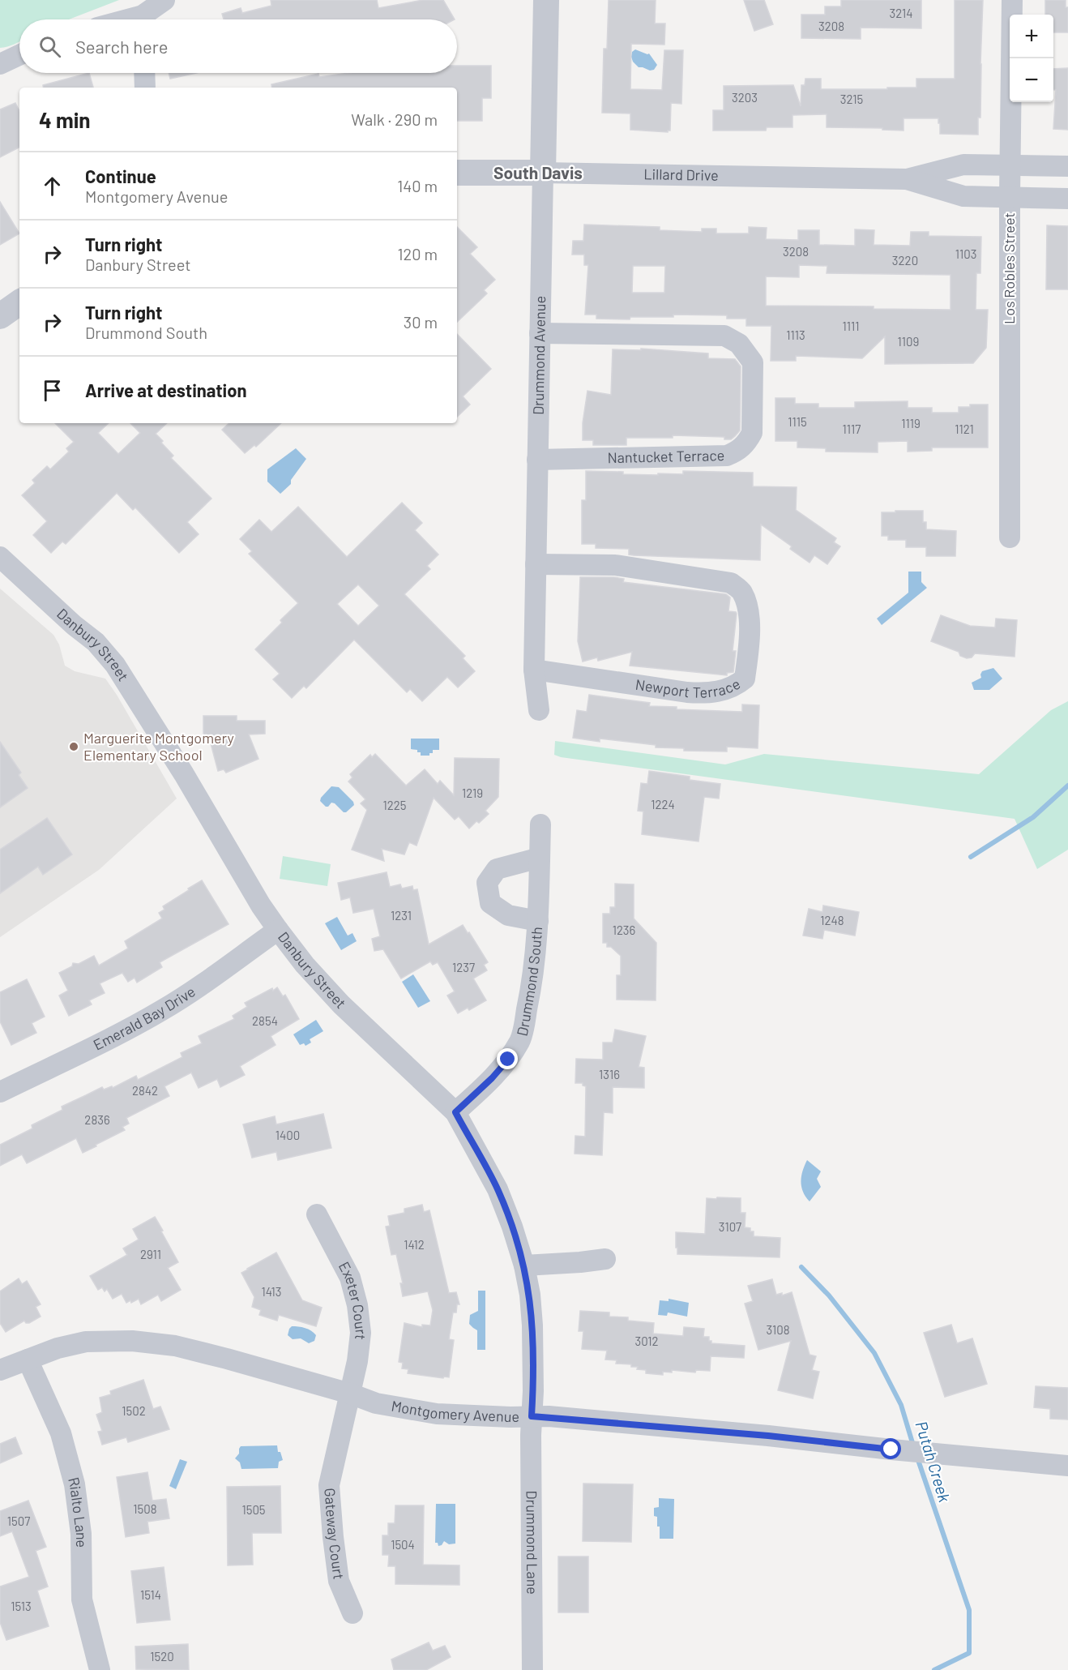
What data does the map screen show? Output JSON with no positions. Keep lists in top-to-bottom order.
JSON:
{
  "streets": {
    "street": [
      "Lillard Drive",
      "Los Robles Street",
      "Drummond Avenue",
      "Nantucket Terrace",
      "Danbury Street",
      "Newport Terrace",
      "Drummond South",
      "Emerald Bay Drive",
      "Exeter Court",
      "Montgomery Avenue",
      "Rialto Lane",
      "Gateway Court",
      "Drummond Lane"
    ]
  },
  "crossings": [
    ["Lillard Drive", "Los Robles Street"],
    ["Lillard Drive", "Drummond Avenue"],
    ["Drummond Avenue", "Nantucket Terrace"],
    ["Drummond Avenue", "Newport Terrace"],
    ["Danbury Street", "Drummond South"],
    ["Danbury Street", "Emerald Bay Drive"],
    ["Danbury Street", "Montgomery Avenue"],
    ["Danbury Street", "Drummond Lane"],
    ["Exeter Court", "Montgomery Avenue"],
    ["Exeter Court", "Gateway Court"],
    ["Montgomery Avenue", "Rialto Lane"],
    ["Montgomery Avenue", "Gateway Court"],
    ["Montgomery Avenue", "Drummond Lane"]
  ],
  "districts": ["South Davis"],
  "water": ["Putah Creek"],
  "places": ["Marguerite Montgomery Elementary School"],
  "house_numbers": [
    "3214",
    "3208",
    "3203",
    "3215",
    "3208",
    "1103",
    "3220",
    "1111",
    "1113",
    "1109",
    "1115",
    "1119",
    "1117",
    "1121",
    "1219",
    "1224",
    "1225",
    "1231",
    "1248",
    "1236",
    "1237",
    "2854",
    "1316",
    "2842",
    "2836",
    "1400",
    "3107",
    "1412",
    "2911",
    "1413",
    "3108",
    "3012",
    "1502",
    "1508",
    "1505",
    "1507",
    "1504",
    "1514",
    "1513",
    "1520"
  ],
  "page": {
    "map_buttons": ["+", "−"],
    "search": "Search here",
    "heading": ["4 min", "Walk · 290 m"],
    "list": [
      ["Continue", "Montgomery Avenue", "140 m"],
      ["Turn right", "Danbury Street", "120 m"],
      ["Turn right", "Drummond South", "30 m"],
      "Arrive at destination"
    ]
  }
}
